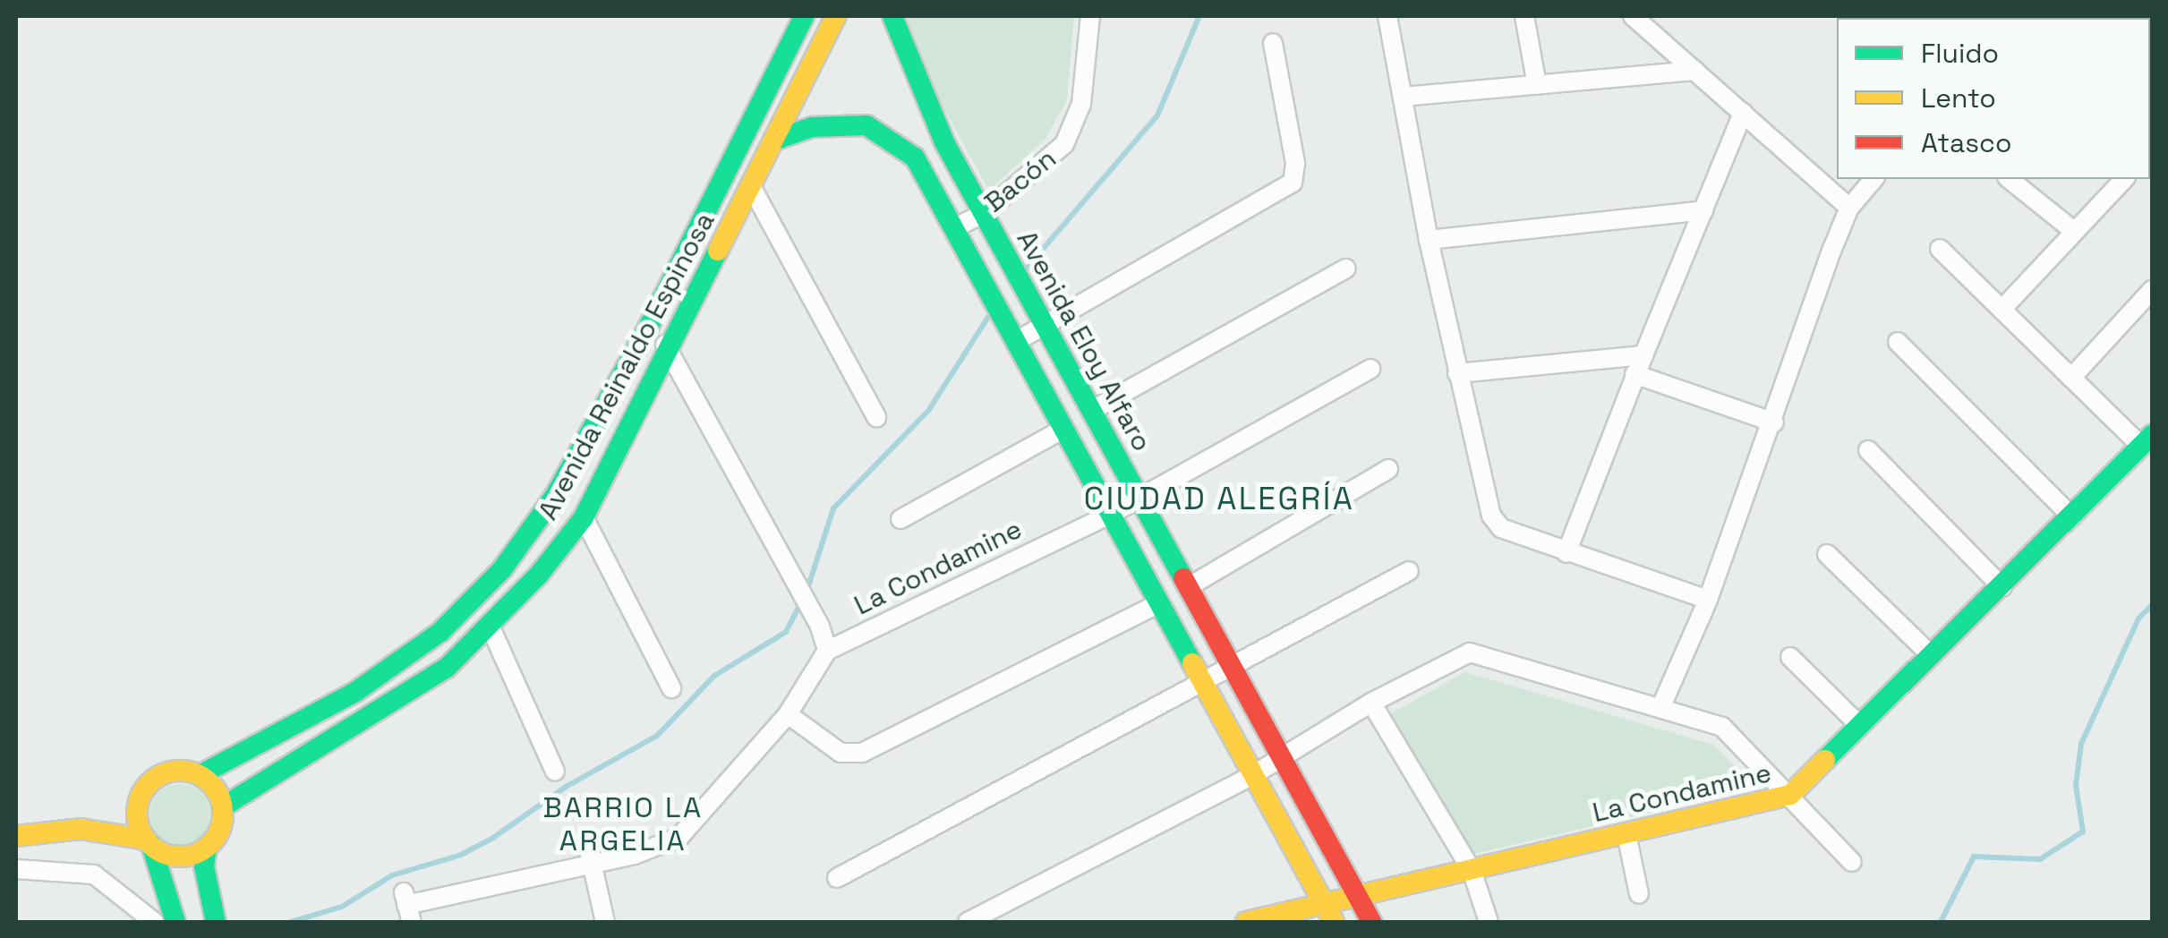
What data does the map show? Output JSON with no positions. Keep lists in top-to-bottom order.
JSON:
{
  "streets": {
    "main road": ["Avenida Eloy Alfaro", "Avenida Reinaldo Espinosa", "La Condamine"],
    "street": ["Bacón"]
  },
  "crossings": [
    ["Bacón", "Avenida Eloy Alfaro"],
    ["Avenida Eloy Alfaro", "La Condamine"]
  ],
  "districts": ["CIUDAD ALEGRÍA", "BARRIO LA ARGELIA"],
  "legend": ["Fluido", "Lento", "Atasco"]
}
